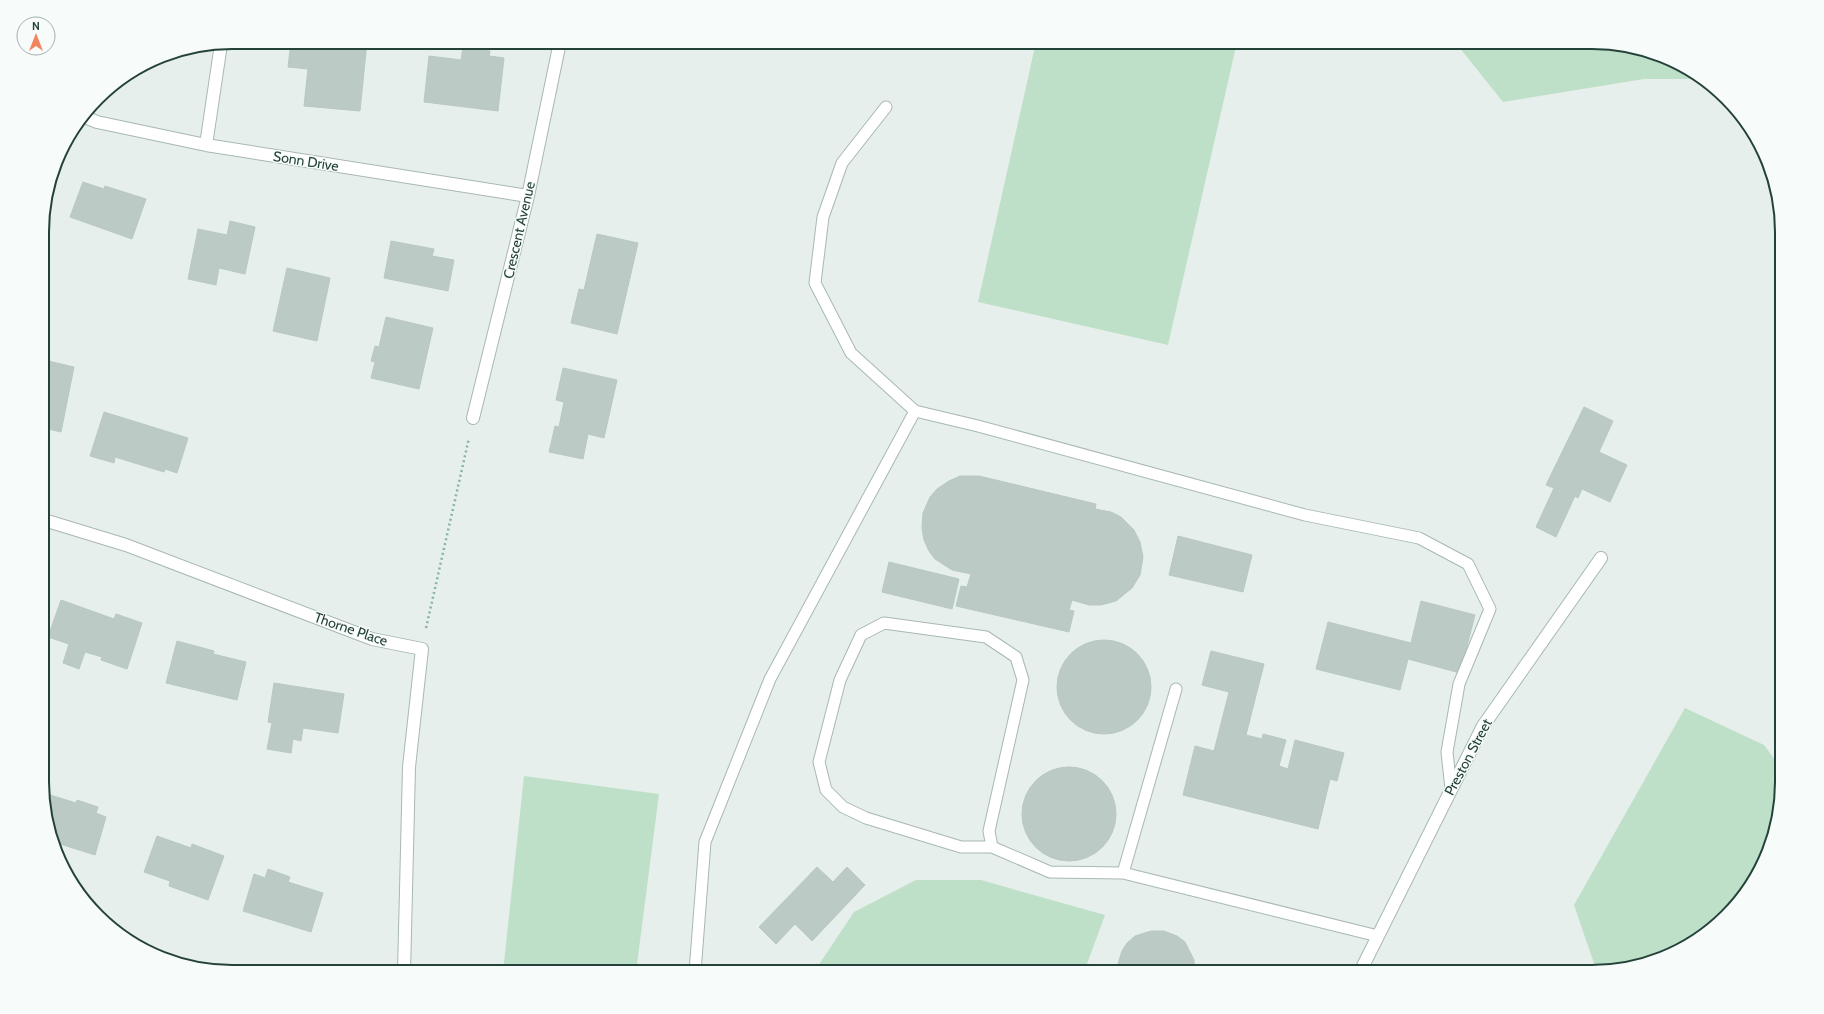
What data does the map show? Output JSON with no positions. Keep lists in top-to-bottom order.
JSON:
{
  "streets": {
    "street": [
      "Sonn Drive",
      "Crescent Avenue",
      "Thorne Place",
      "Preston Street"
    ]
  },
  "crossings": [
    ["Sonn Drive", "Crescent Avenue"]
  ],
  "north": "top"
}
